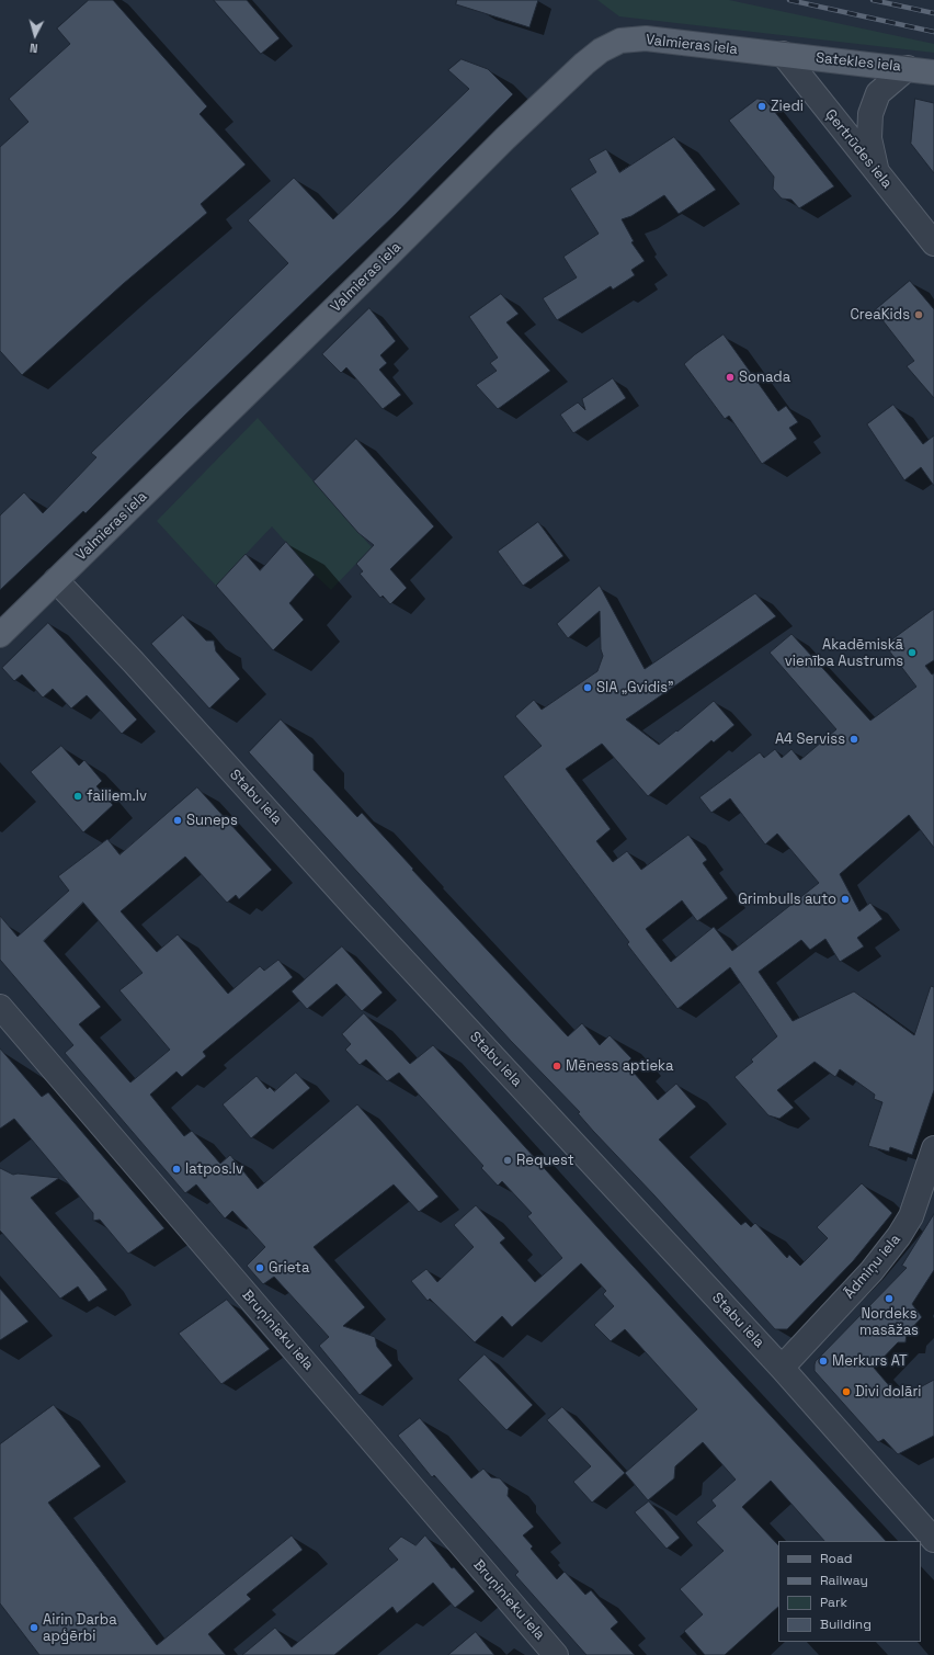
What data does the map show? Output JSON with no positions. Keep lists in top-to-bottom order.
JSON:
{
  "streets": {
    "main road": ["Valmieras iela", "Satekles iela"],
    "street": [
      "Ģertrūdes iela",
      "Stabu iela",
      "Ādmiņu iela",
      "Bruņinieku iela"
    ]
  },
  "crossings": [
    ["Valmieras iela", "Satekles iela"],
    ["Valmieras iela", "Ģertrūdes iela"],
    ["Valmieras iela", "Stabu iela"],
    ["Satekles iela", "Ģertrūdes iela"],
    ["Stabu iela", "Ādmiņu iela"]
  ],
  "places": [
    "Ziedi",
    "CreaKids",
    "Sonada",
    "Akadēmiskā vienība Austrums",
    "SIA „Gvidis”",
    "A4 Serviss",
    "failiem.lv",
    "Suneps",
    "Grimbulls auto",
    "Mēness aptieka",
    "Request",
    "latpos.lv",
    "Grieta",
    "Nordeks masāžas",
    "Merkurs AT",
    "Divi dolāri",
    "Airin Darba apģērbi"
  ],
  "legend": [
    "Road",
    "Railway",
    "Park",
    "Building"
  ],
  "north": "bottom"
}
